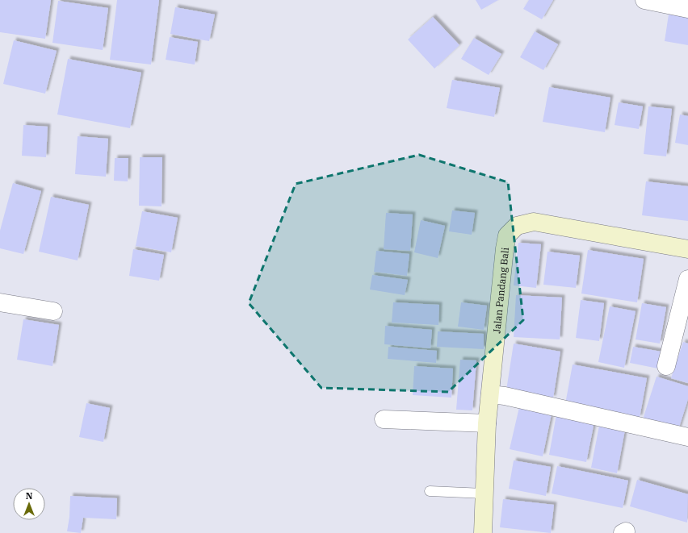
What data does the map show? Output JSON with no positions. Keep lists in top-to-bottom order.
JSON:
{
  "streets": {
    "street": ["Jalan Pandang Bali"]
  },
  "north": "top"
}
